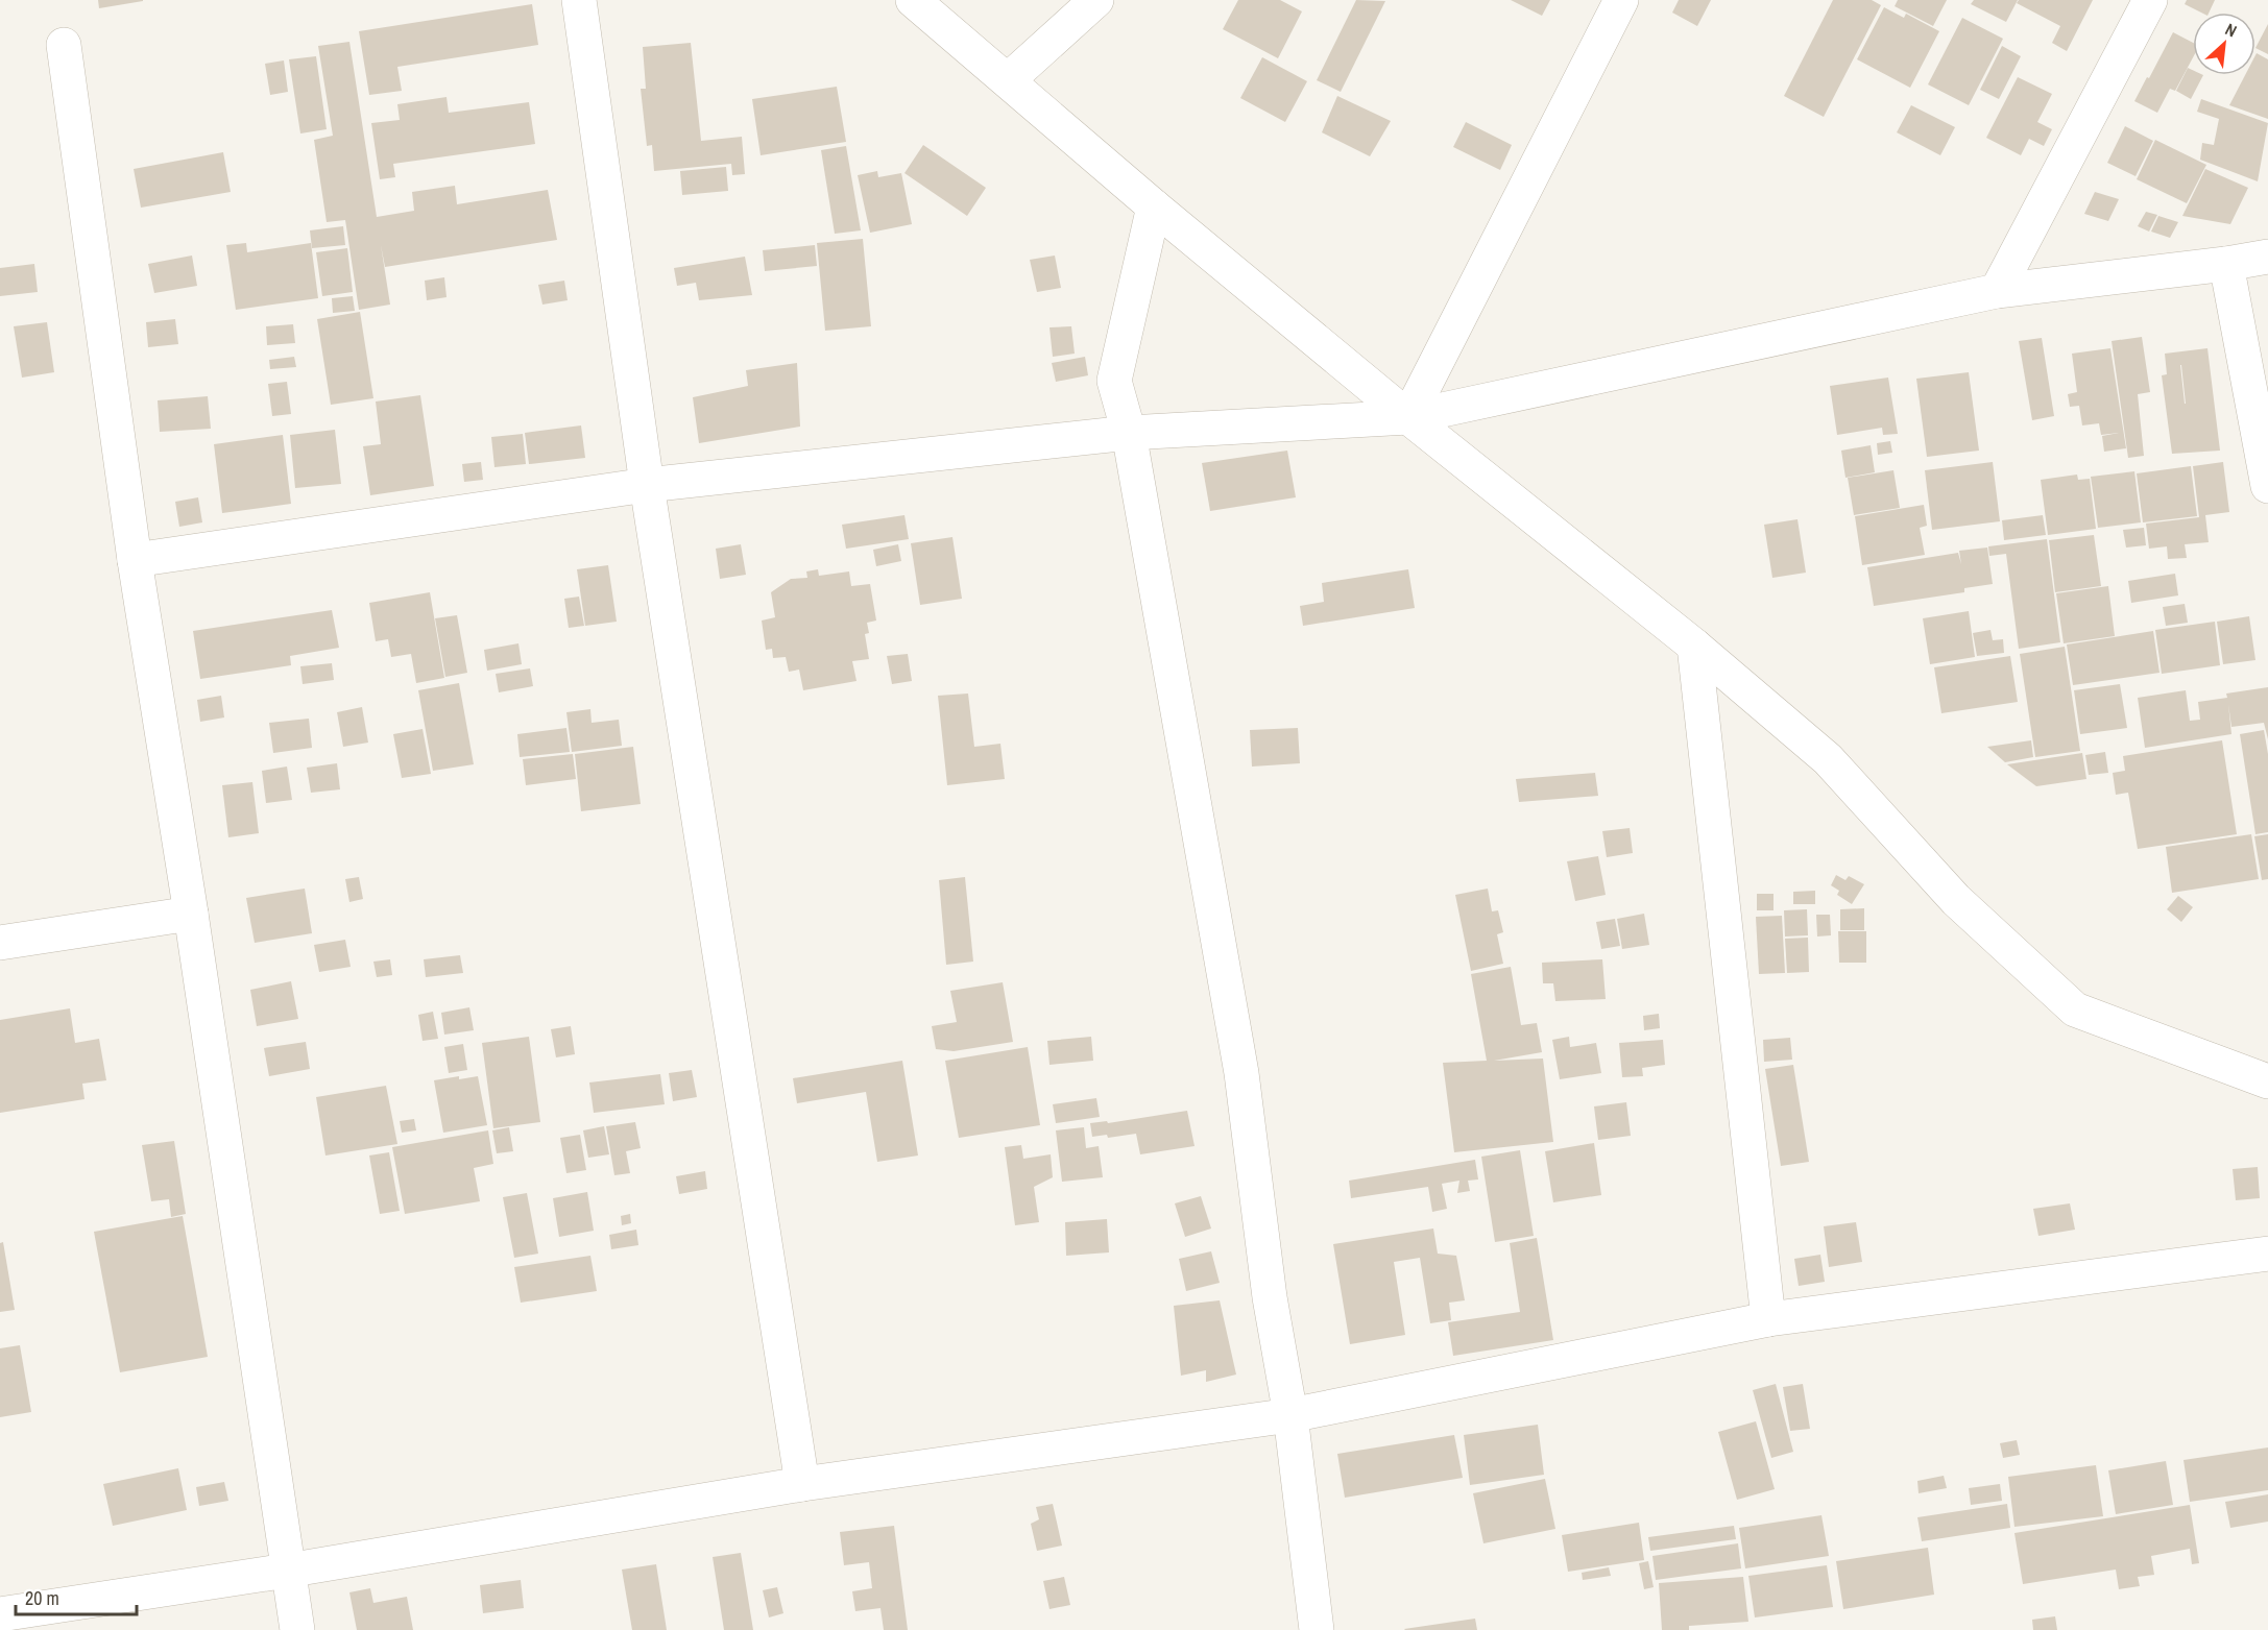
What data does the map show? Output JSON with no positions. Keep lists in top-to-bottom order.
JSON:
{
  "scale_bar": "20 m",
  "north": "top right"
}
